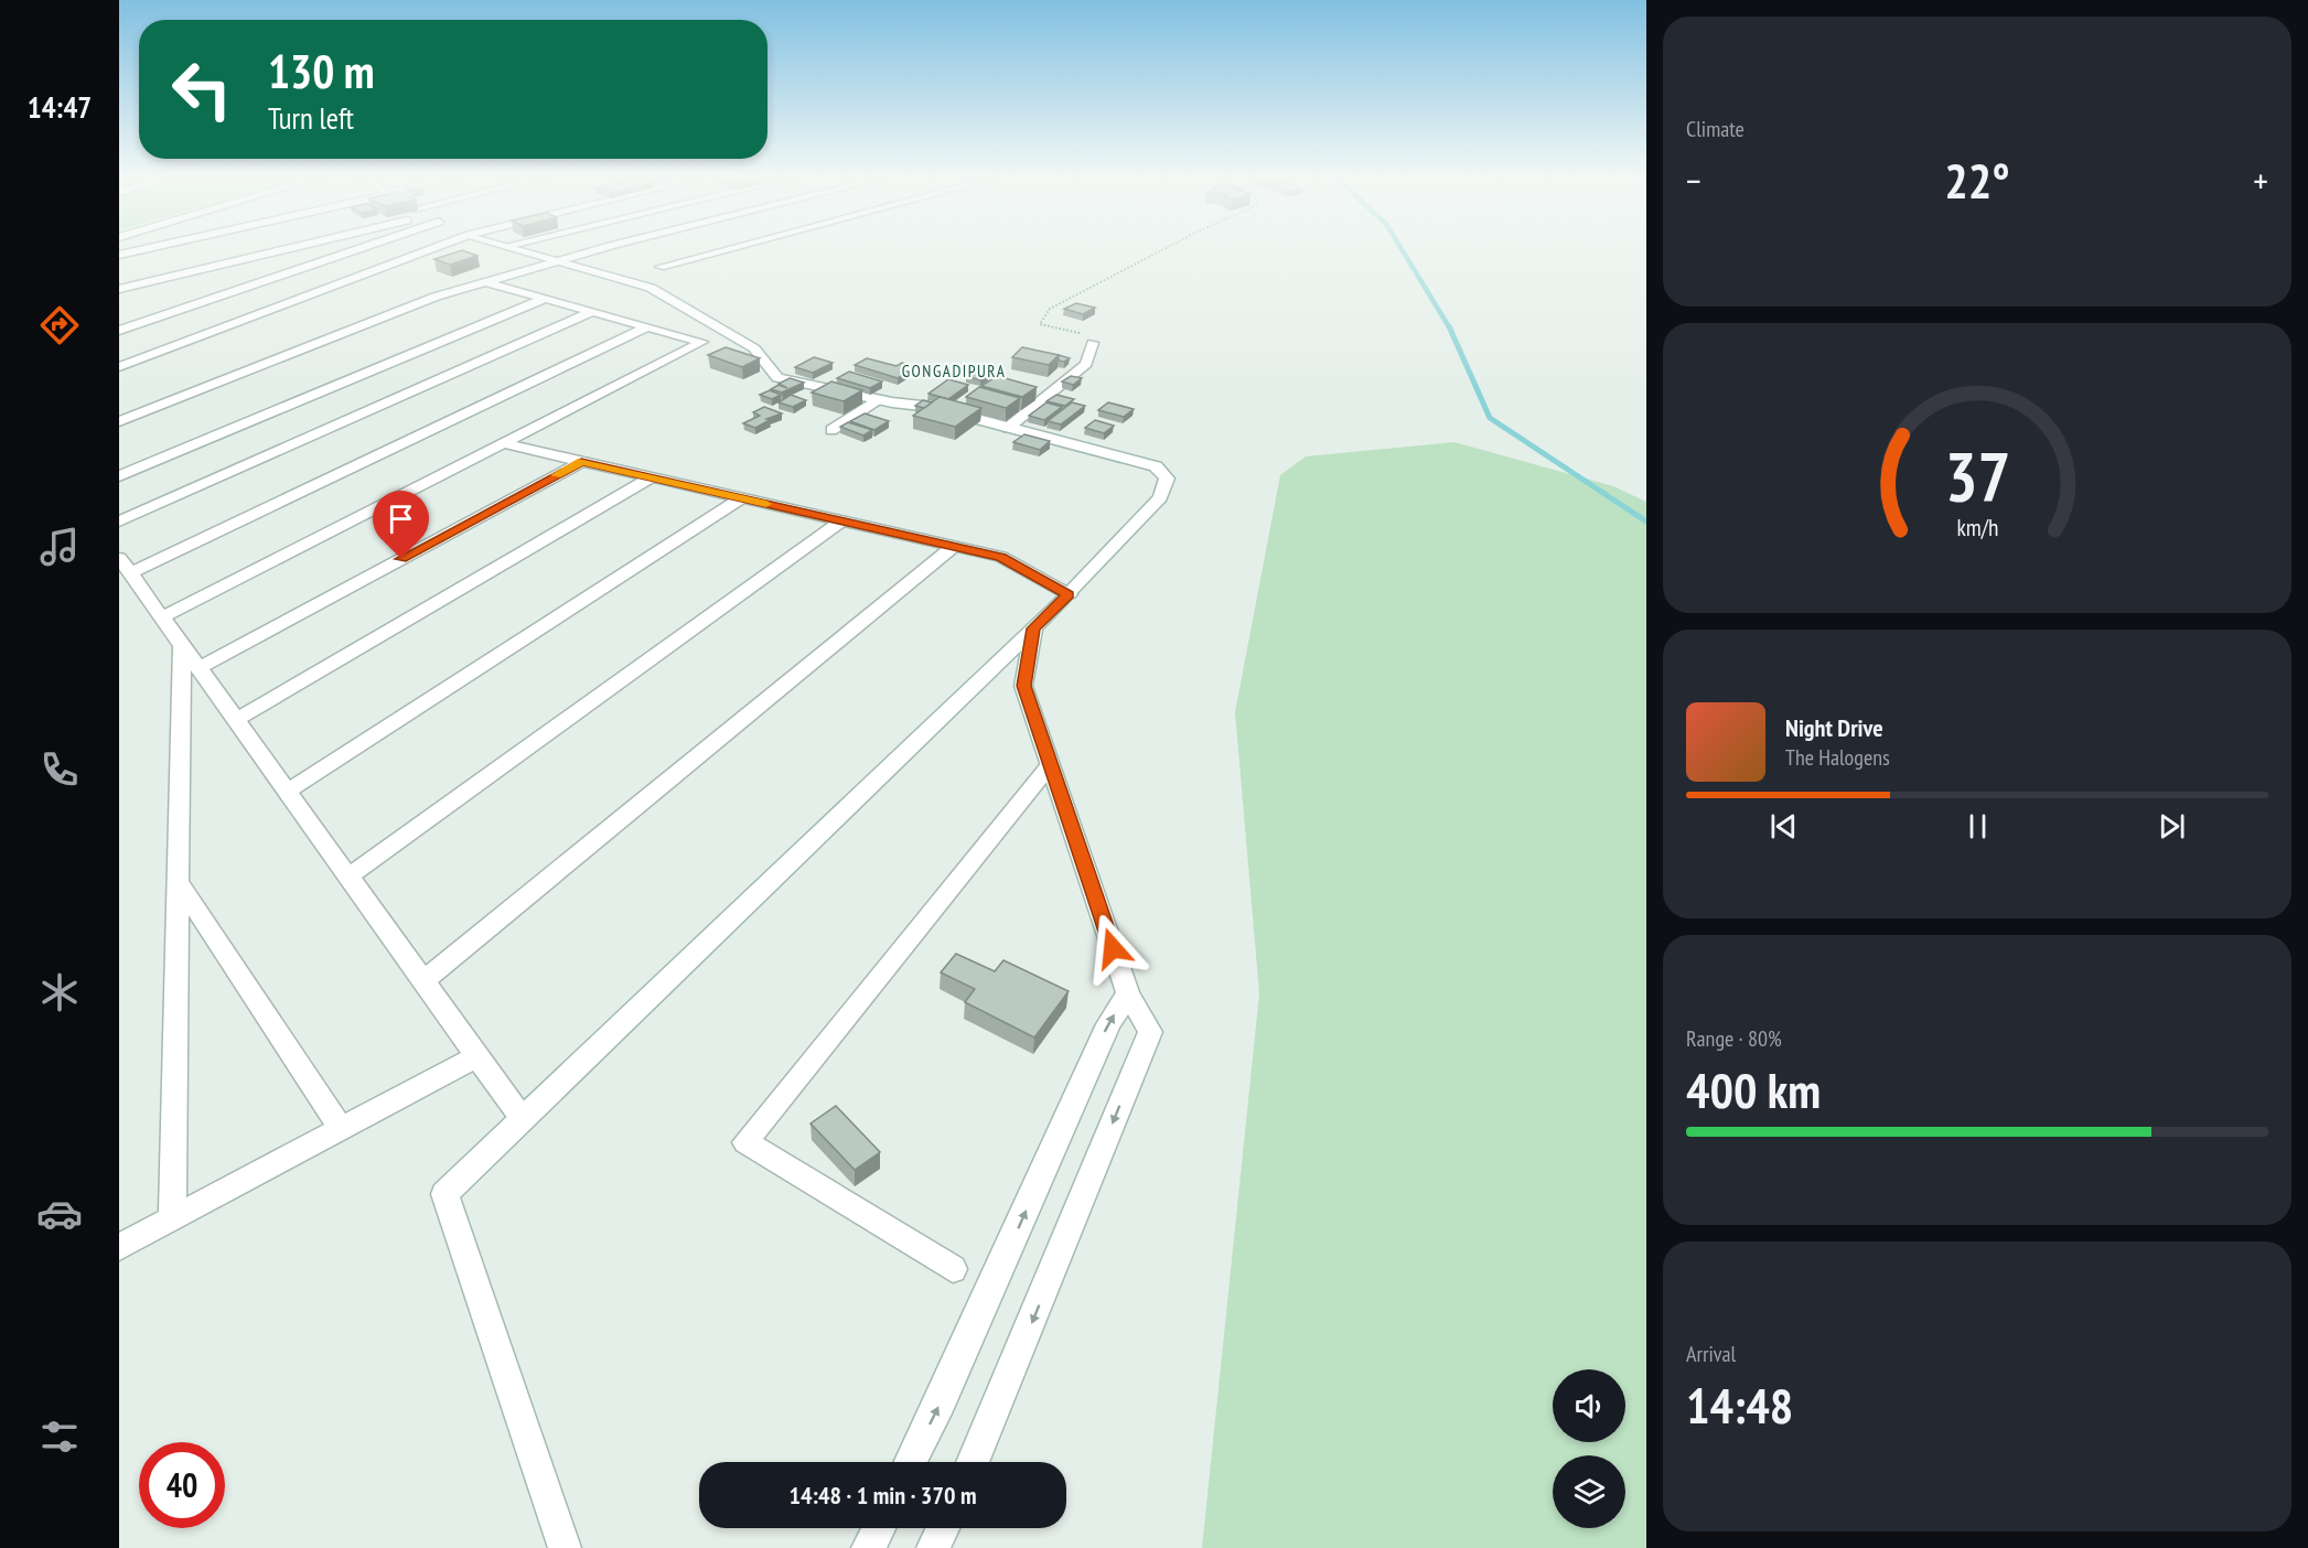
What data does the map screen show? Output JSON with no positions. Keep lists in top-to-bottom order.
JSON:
{
  "districts": ["GONGADIPURA"],
  "page": {
    "tabs": "14:47",
    "tile": [
      "Climate",
      ["Range · 80%", "400 km"],
      ["Arrival", "14:48"]
    ],
    "turn": ["130 m", "Turn left"],
    "heat": ["−", "22°", "+"],
    "song": ["Night Drive", "The Halogens"],
    "limit": "40",
    "trip": "14:48 · 1 min · 370 m",
    "gauge": ["37", "km/h"]
  }
}
